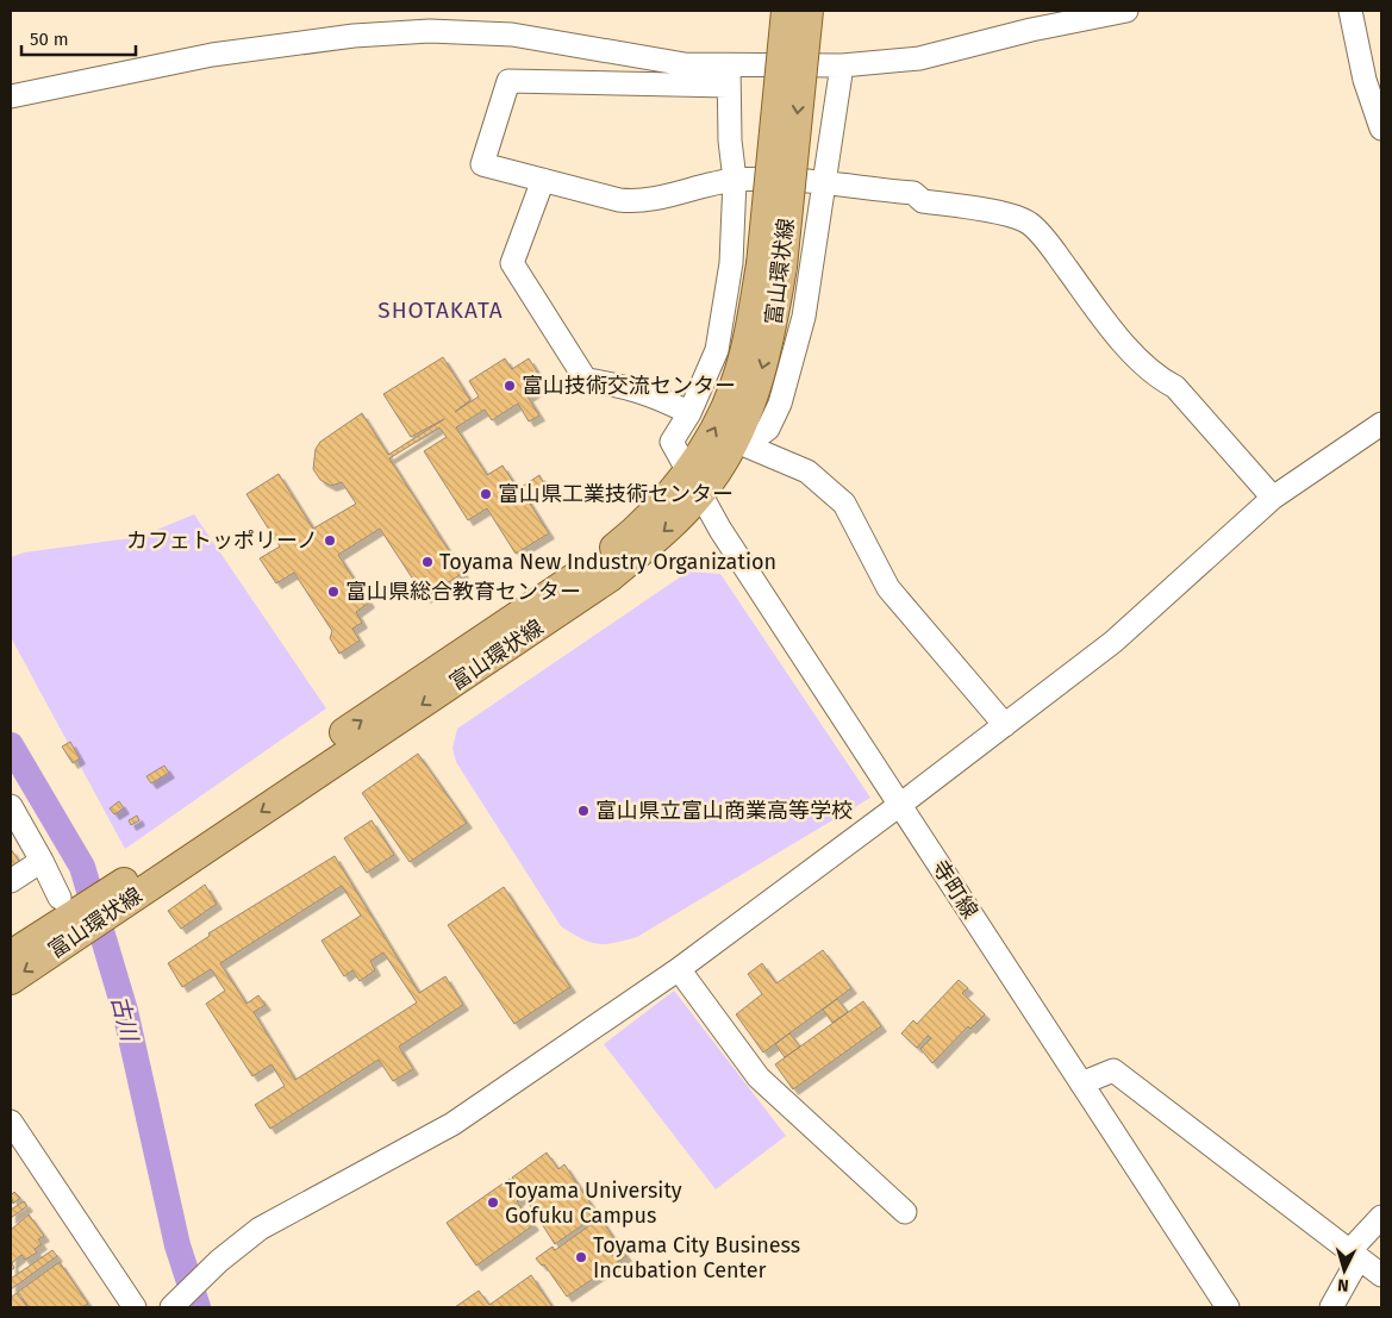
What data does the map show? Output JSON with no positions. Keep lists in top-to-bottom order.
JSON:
{
  "streets": {
    "main road": ["富山環状線"],
    "street": ["寺町線"]
  },
  "crossings": [
    ["富山環状線", "寺町線"]
  ],
  "districts": ["SHOTAKATA"],
  "water": ["古川"],
  "places": [
    "富山技術交流センター",
    "富山県工業技術センター",
    "カフェトッポリーノ",
    "Toyama New Industry Organization",
    "富山県総合教育センター",
    "富山県立富山商業高等学校",
    "Toyama University Gofuku Campus",
    "Toyama City Business Incubation Center"
  ],
  "scale_bar": "50 m",
  "north": "bottom"
}
